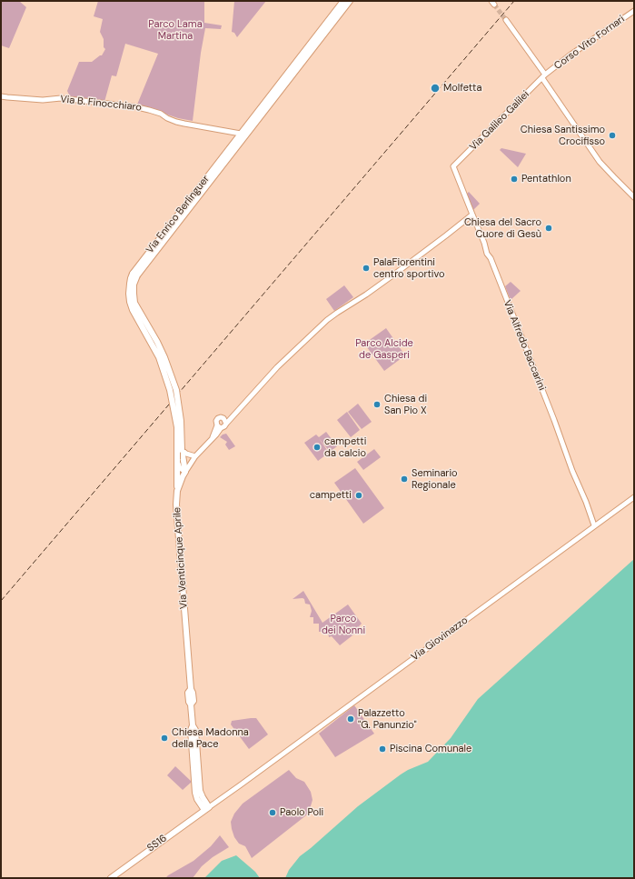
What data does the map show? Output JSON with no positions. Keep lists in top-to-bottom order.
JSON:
{
  "streets": {
    "main road": ["Via Enrico Berlinguer", "Via Venticinque Aprile", "SS16"],
    "street": [
      "Corso Vito Fornari",
      "Via B. Finocchiaro",
      "Via Galileo Galilei",
      "Via Alfredo Baccarini",
      "Via Giovinazzo"
    ]
  },
  "crossings": [
    ["Corso Vito Fornari", "Via Galileo Galilei"],
    ["Via B. Finocchiaro", "Via Enrico Berlinguer"],
    ["Via Galileo Galilei", "Via Alfredo Baccarini"],
    ["Via Enrico Berlinguer", "Via Venticinque Aprile"],
    ["Via Alfredo Baccarini", "Via Giovinazzo"],
    ["Via Venticinque Aprile", "Via Giovinazzo"],
    ["Via Venticinque Aprile", "SS16"],
    ["Via Giovinazzo", "SS16"]
  ],
  "parks": ["Parco Lama Martina", "Parco Alcide de Gasperi", "Parco dei Nonni"],
  "places": [
    "Molfetta",
    "Chiesa Santissimo Crocifisso",
    "Pentathlon",
    "Chiesa del Sacro Cuore di Gesù",
    "PalaFiorentini centro sportivo",
    "Chiesa di San Pio X",
    "campetti da calcio",
    "Seminario Regionale",
    "campetti",
    "Palazzetto \"G. Panunzio\"",
    "Chiesa Madonna della Pace",
    "Piscina Comunale",
    "Paolo Poli"
  ]
}
